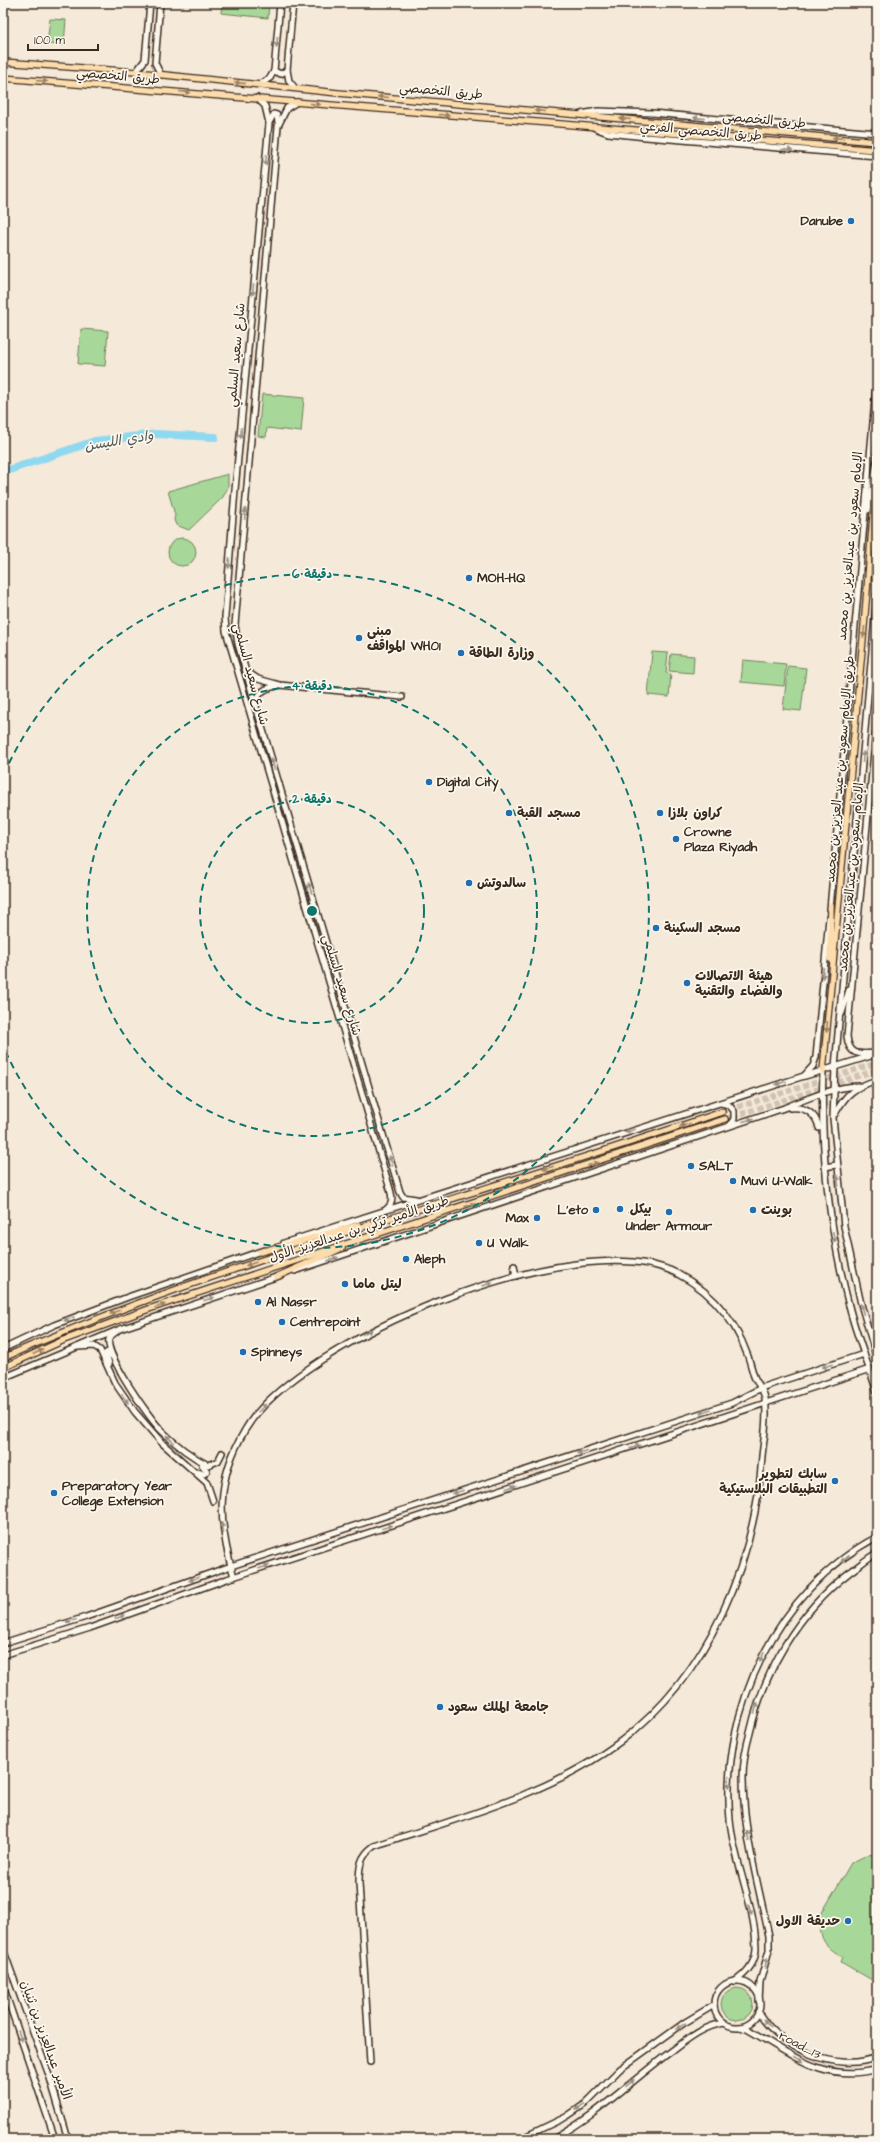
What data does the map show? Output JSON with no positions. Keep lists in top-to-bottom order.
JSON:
{
  "streets": {
    "main road": ["طريق التخصصي", "طريق الإمام سعود بن عبد العزيز بن محمد", "طريق الأمير تركي بن عبدالعزيز الأول"],
    "street": [
      "طريق التخصصي الفرعي",
      "شارع سعيد السلمي",
      "الإمام سعود بن عبدالعزيز بن محمد",
      "الأمير عبدالعزيز بن ثنيان",
      "road_13"
    ]
  },
  "crossings": [
    ["طريق التخصصي", "طريق التخصصي الفرعي"],
    ["طريق التخصصي", "شارع سعيد السلمي"]
  ],
  "water": ["وادي الليسن"],
  "places": [
    "Danube",
    "MOH-HQ",
    "مبنى المواقف WH01",
    "وزارة الطاقة",
    "Digital City",
    "مسجد القبة",
    "كراون بلازا",
    "Crowne Plaza Riyadh",
    "سالدوتش",
    "مسجد السكينة",
    "هيئة الاتصالات والفضاء والتقنية",
    "SALT",
    "Muvi U-Walk",
    ".بيكل",
    "L'eto",
    "بوينت",
    "Under Armour",
    "Max",
    "U Walk",
    "Aleph",
    "ليتل ماما",
    "Al Nassr",
    "Centrepoint",
    "Spinneys",
    "سابك لتطوير التطبيقات البلاستيكية",
    "Preparatory Year College Extension",
    "جامعة الملك سعود",
    "حديقة الاول"
  ],
  "scale_bar": "100 m",
  "rings": ["6 دقيقة", "4 دقيقة", "2 دقيقة"]
}
